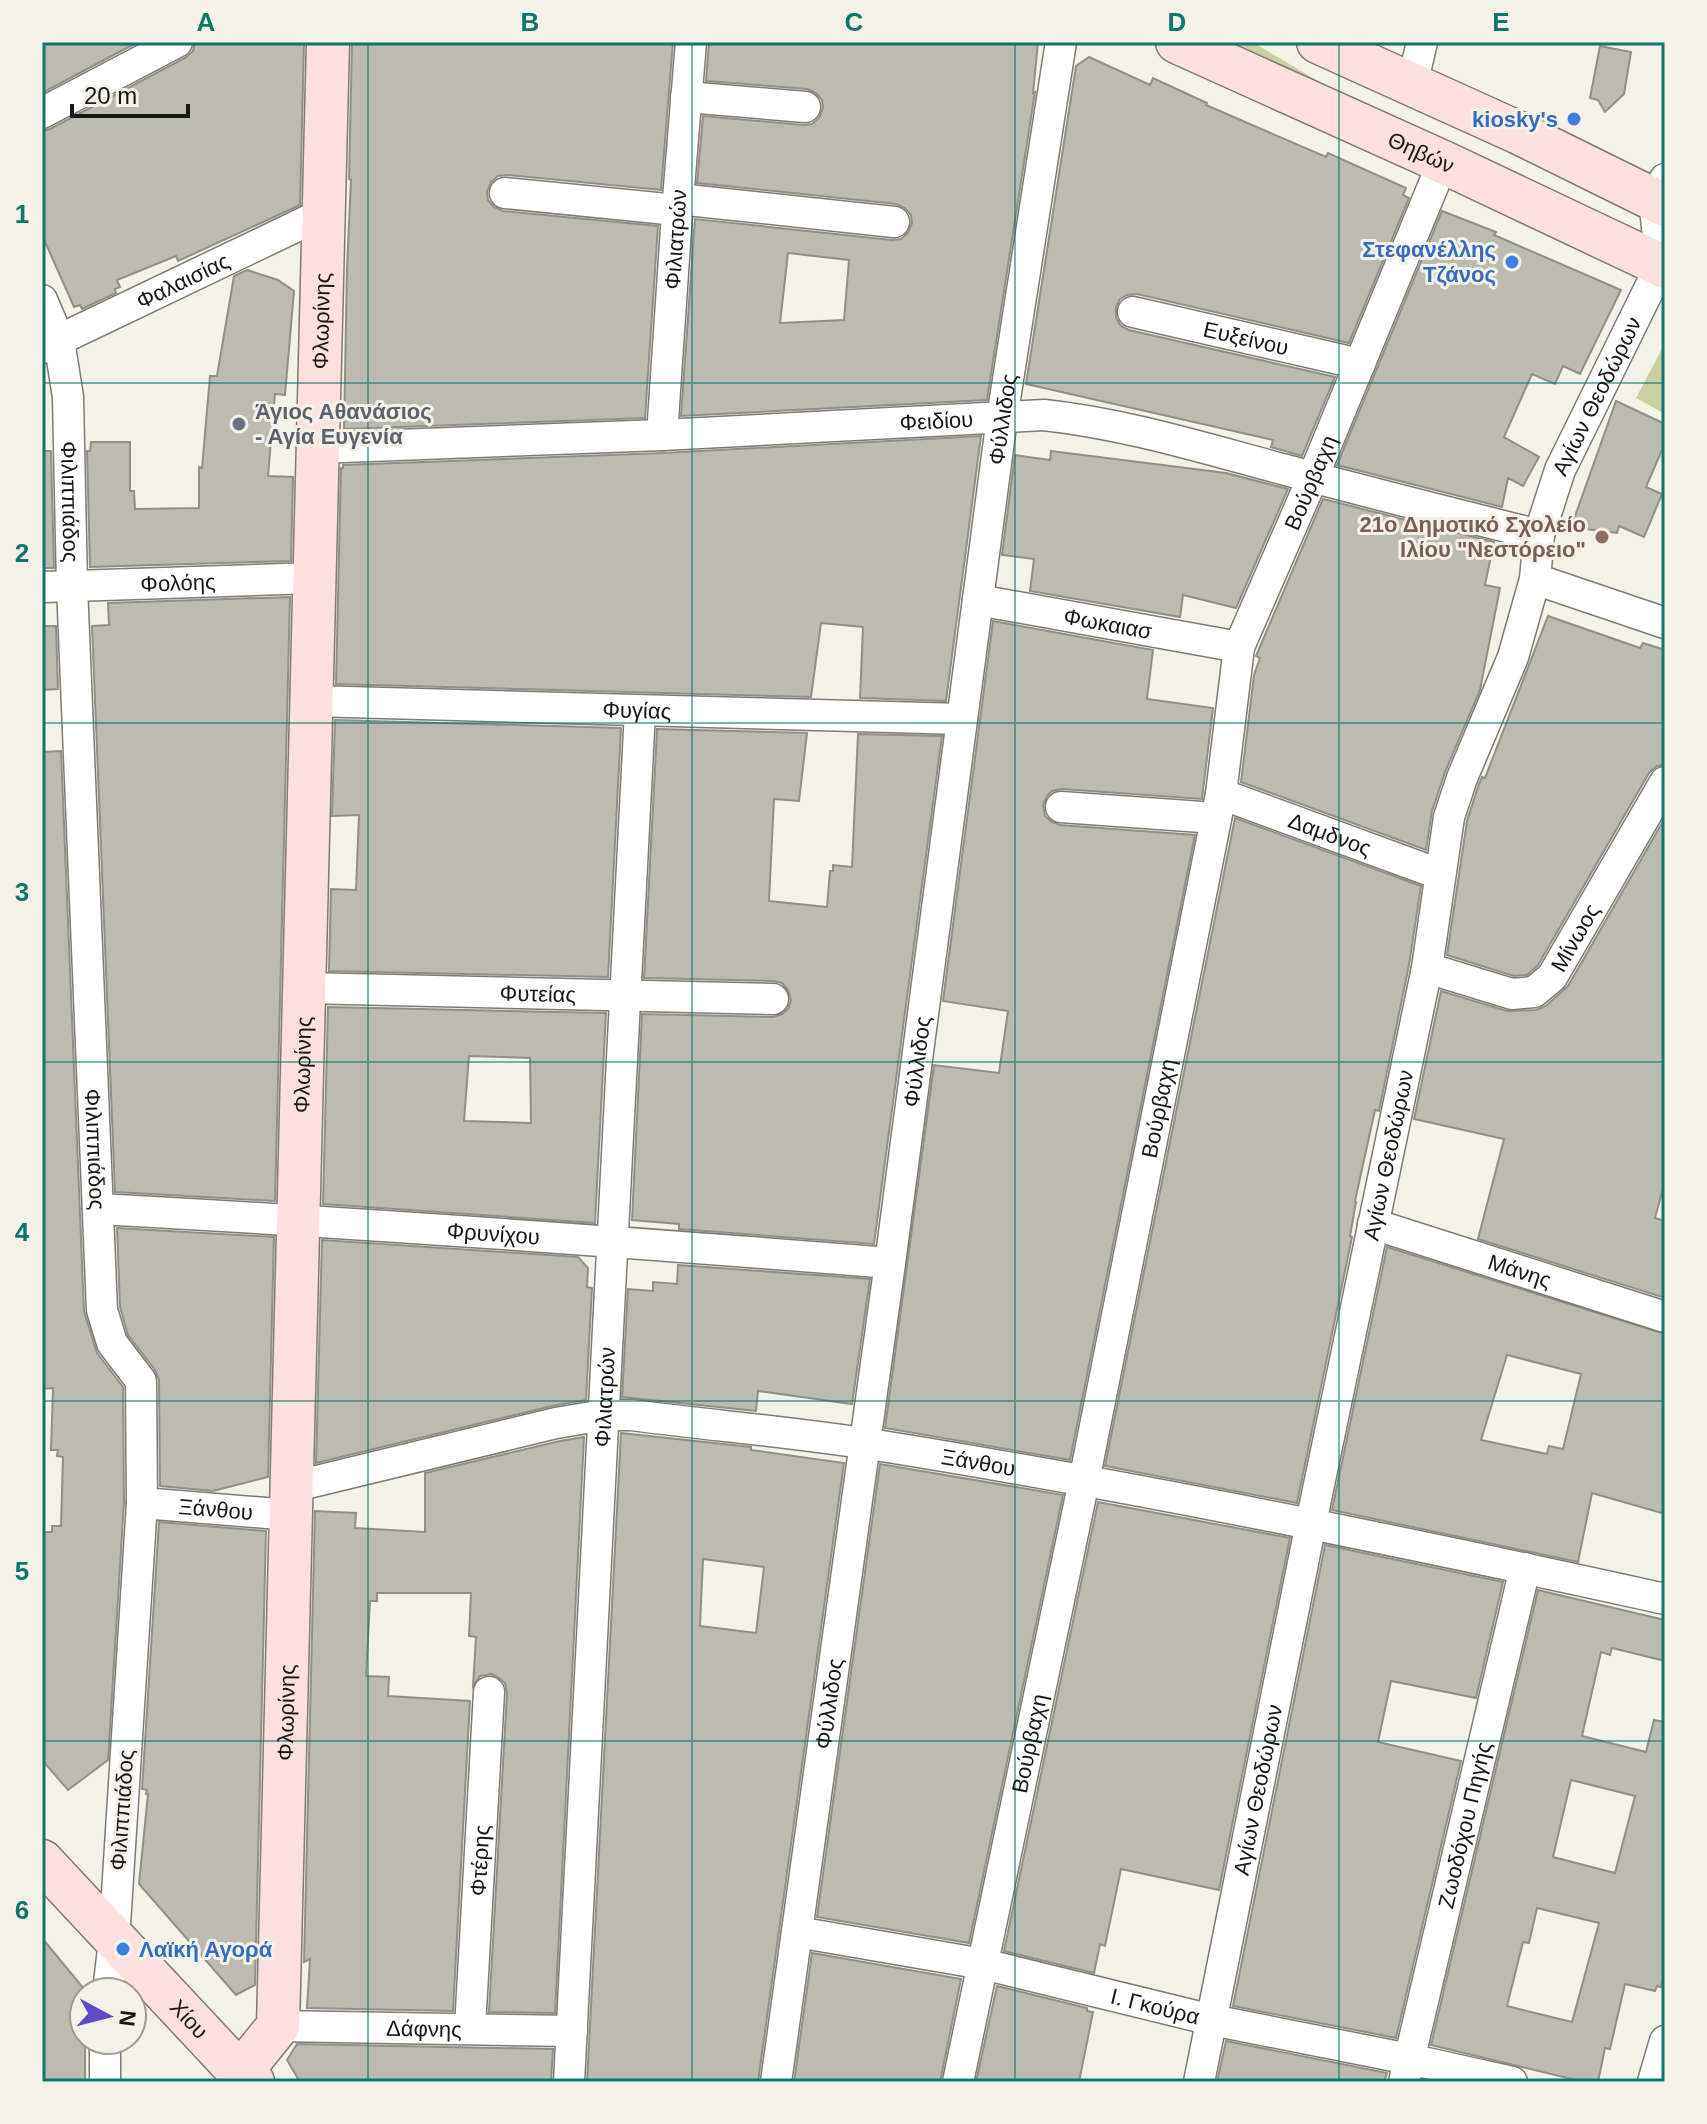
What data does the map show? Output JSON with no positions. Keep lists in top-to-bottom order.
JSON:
{
  "streets": {
    "street": [
      "Θηβών",
      "Φιλιατρών",
      "Φαλαισίας",
      "Φλωρίνης",
      "Ευξείνου",
      "Αγίων Θεοδώρων",
      "Φύλλιδος",
      "Φειδίου",
      "Βούρβαχη",
      "Φιλιππιάδος",
      "Φολόης",
      "Φωκαιασ",
      "Φυγίας",
      "Δαμδνος",
      "Μίνωος",
      "Φυτείας",
      "Φρυνίχου",
      "Μάνης",
      "Ξάνθου",
      "Ζωοδόχου Πηγής",
      "Φτέρης",
      "Ι. Γκούρα",
      "Χίου",
      "Δάφνης"
    ]
  },
  "crossings": [
    ["Θηβών", "Αγίων Θεοδώρων"],
    ["Θηβών", "Βούρβαχη"],
    ["Φιλιατρών", "Φειδίου"],
    ["Φιλιατρών", "Φυγίας"],
    ["Φιλιατρών", "Φυτείας"],
    ["Φιλιατρών", "Φρυνίχου"],
    ["Φιλιατρών", "Ξάνθου"],
    ["Φιλιατρών", "Δάφνης"],
    ["Φαλαισίας", "Φλωρίνης"],
    ["Φαλαισίας", "Φιλιππιάδος"],
    ["Φλωρίνης", "Φειδίου"],
    ["Φλωρίνης", "Φολόης"],
    ["Φλωρίνης", "Φυγίας"],
    ["Φλωρίνης", "Φυτείας"],
    ["Φλωρίνης", "Φρυνίχου"],
    ["Φλωρίνης", "Ξάνθου"],
    ["Φλωρίνης", "Δάφνης"],
    ["Ευξείνου", "Βούρβαχη"],
    ["Αγίων Θεοδώρων", "Φειδίου"],
    ["Αγίων Θεοδώρων", "Δαμδνος"],
    ["Αγίων Θεοδώρων", "Μίνωος"],
    ["Αγίων Θεοδώρων", "Μάνης"],
    ["Αγίων Θεοδώρων", "Ξάνθου"],
    ["Αγίων Θεοδώρων", "Ι. Γκούρα"],
    ["Φύλλιδος", "Φειδίου"],
    ["Φύλλιδος", "Φωκαιασ"],
    ["Φύλλιδος", "Φυγίας"],
    ["Φύλλιδος", "Φρυνίχου"],
    ["Φύλλιδος", "Ξάνθου"],
    ["Φύλλιδος", "Ι. Γκούρα"],
    ["Φειδίου", "Βούρβαχη"],
    ["Βούρβαχη", "Φωκαιασ"],
    ["Βούρβαχη", "Δαμδνος"],
    ["Βούρβαχη", "Ξάνθου"],
    ["Βούρβαχη", "Ι. Γκούρα"],
    ["Φιλιππιάδος", "Φολόης"],
    ["Φιλιππιάδος", "Φρυνίχου"],
    ["Φιλιππιάδος", "Ξάνθου"],
    ["Φιλιππιάδος", "Χίου"],
    ["Ξάνθου", "Ζωοδόχου Πηγής"],
    ["Ζωοδόχου Πηγής", "Ι. Γκούρα"],
    ["Φτέρης", "Δάφνης"]
  ],
  "places": [
    "kiosky's",
    "Στεφανέλλης Τζάνος",
    "Άγιος Αθανάσιος - Αγία Ευγενία",
    "21ο Δημοτικό Σχολείο Ιλίου \"Νεστόρειο\"",
    "Λαϊκή Αγορά"
  ],
  "scale_bar": "20 m",
  "north": "right",
  "grid": {
    "columns": [
      "A",
      "B",
      "C",
      "D",
      "E"
    ],
    "rows": [
      "1",
      "2",
      "3",
      "4",
      "5",
      "6"
    ]
  }
}
